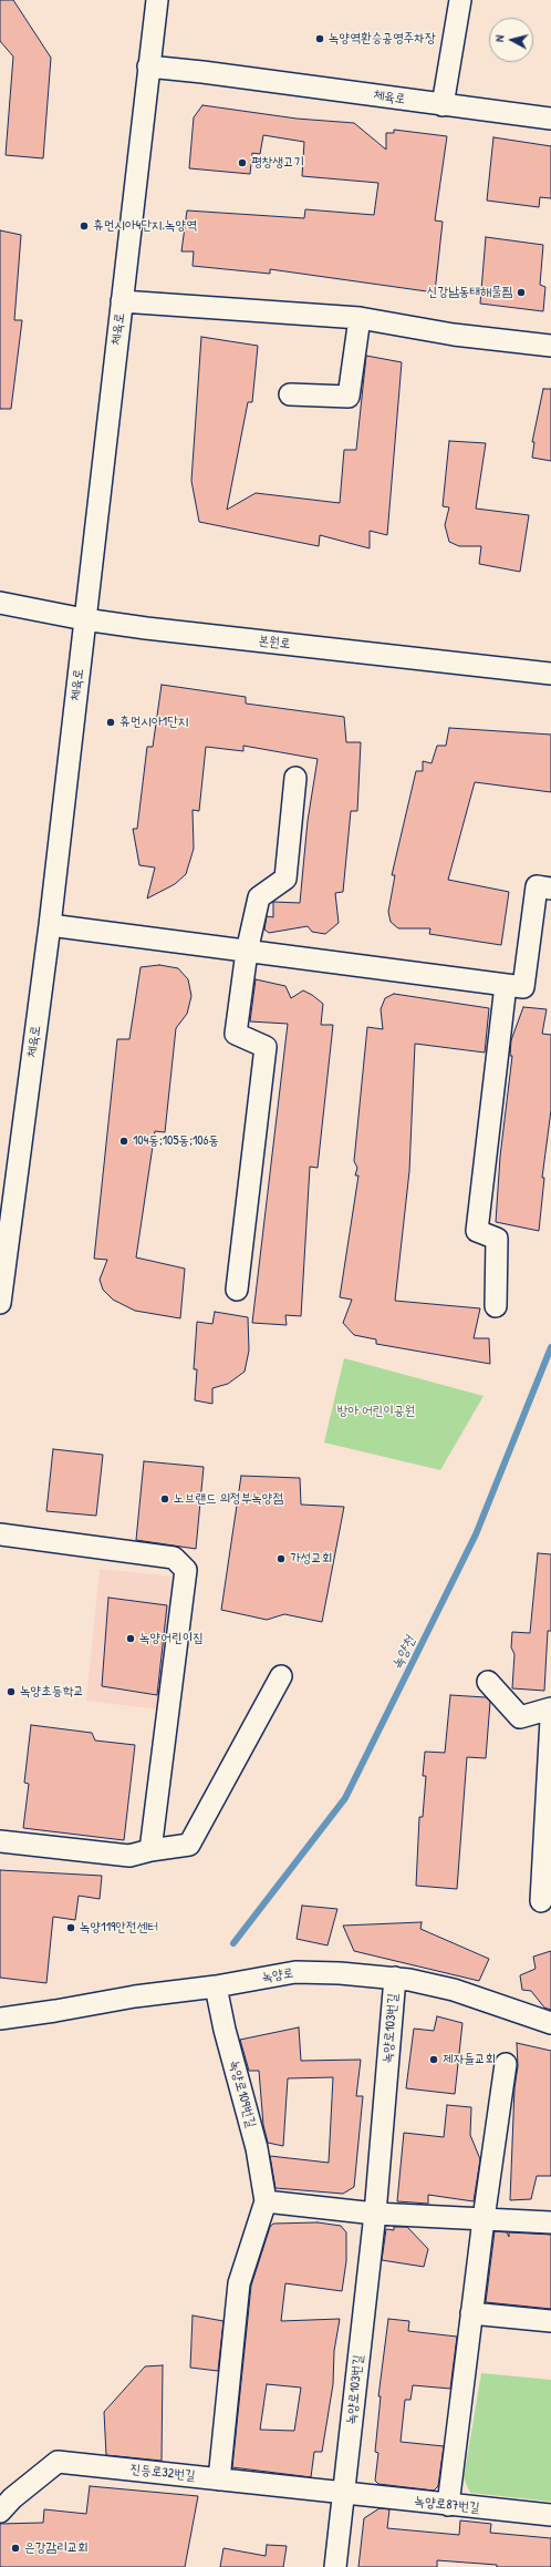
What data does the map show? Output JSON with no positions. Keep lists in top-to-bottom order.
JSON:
{
  "streets": {
    "street": [
      "체육로",
      "본원로",
      "녹양로",
      "녹양로103번길",
      "녹양로109번길",
      "진등로32번길",
      "녹양로87번길"
    ]
  },
  "crossings": [
    ["체육로", "본원로"],
    ["녹양로", "녹양로103번길"],
    ["녹양로", "녹양로109번길"],
    ["녹양로103번길", "진등로32번길"],
    ["녹양로103번길", "녹양로87번길"],
    ["진등로32번길", "녹양로87번길"]
  ],
  "water": ["녹양천"],
  "parks": ["방아 어린이공원"],
  "places": [
    "녹양역환승공영주차장",
    "평창생고기",
    "휴먼시아4단지.녹양역",
    "신강남동태해물찜",
    "휴먼시아1단지",
    "104동;105동;106동",
    "노브랜드 의정부녹양점",
    "가성교회",
    "녹양어린이집",
    "녹양초등학교",
    "녹양119안전센터",
    "제자들교회",
    "은강감리교회"
  ],
  "north": "left"
}
